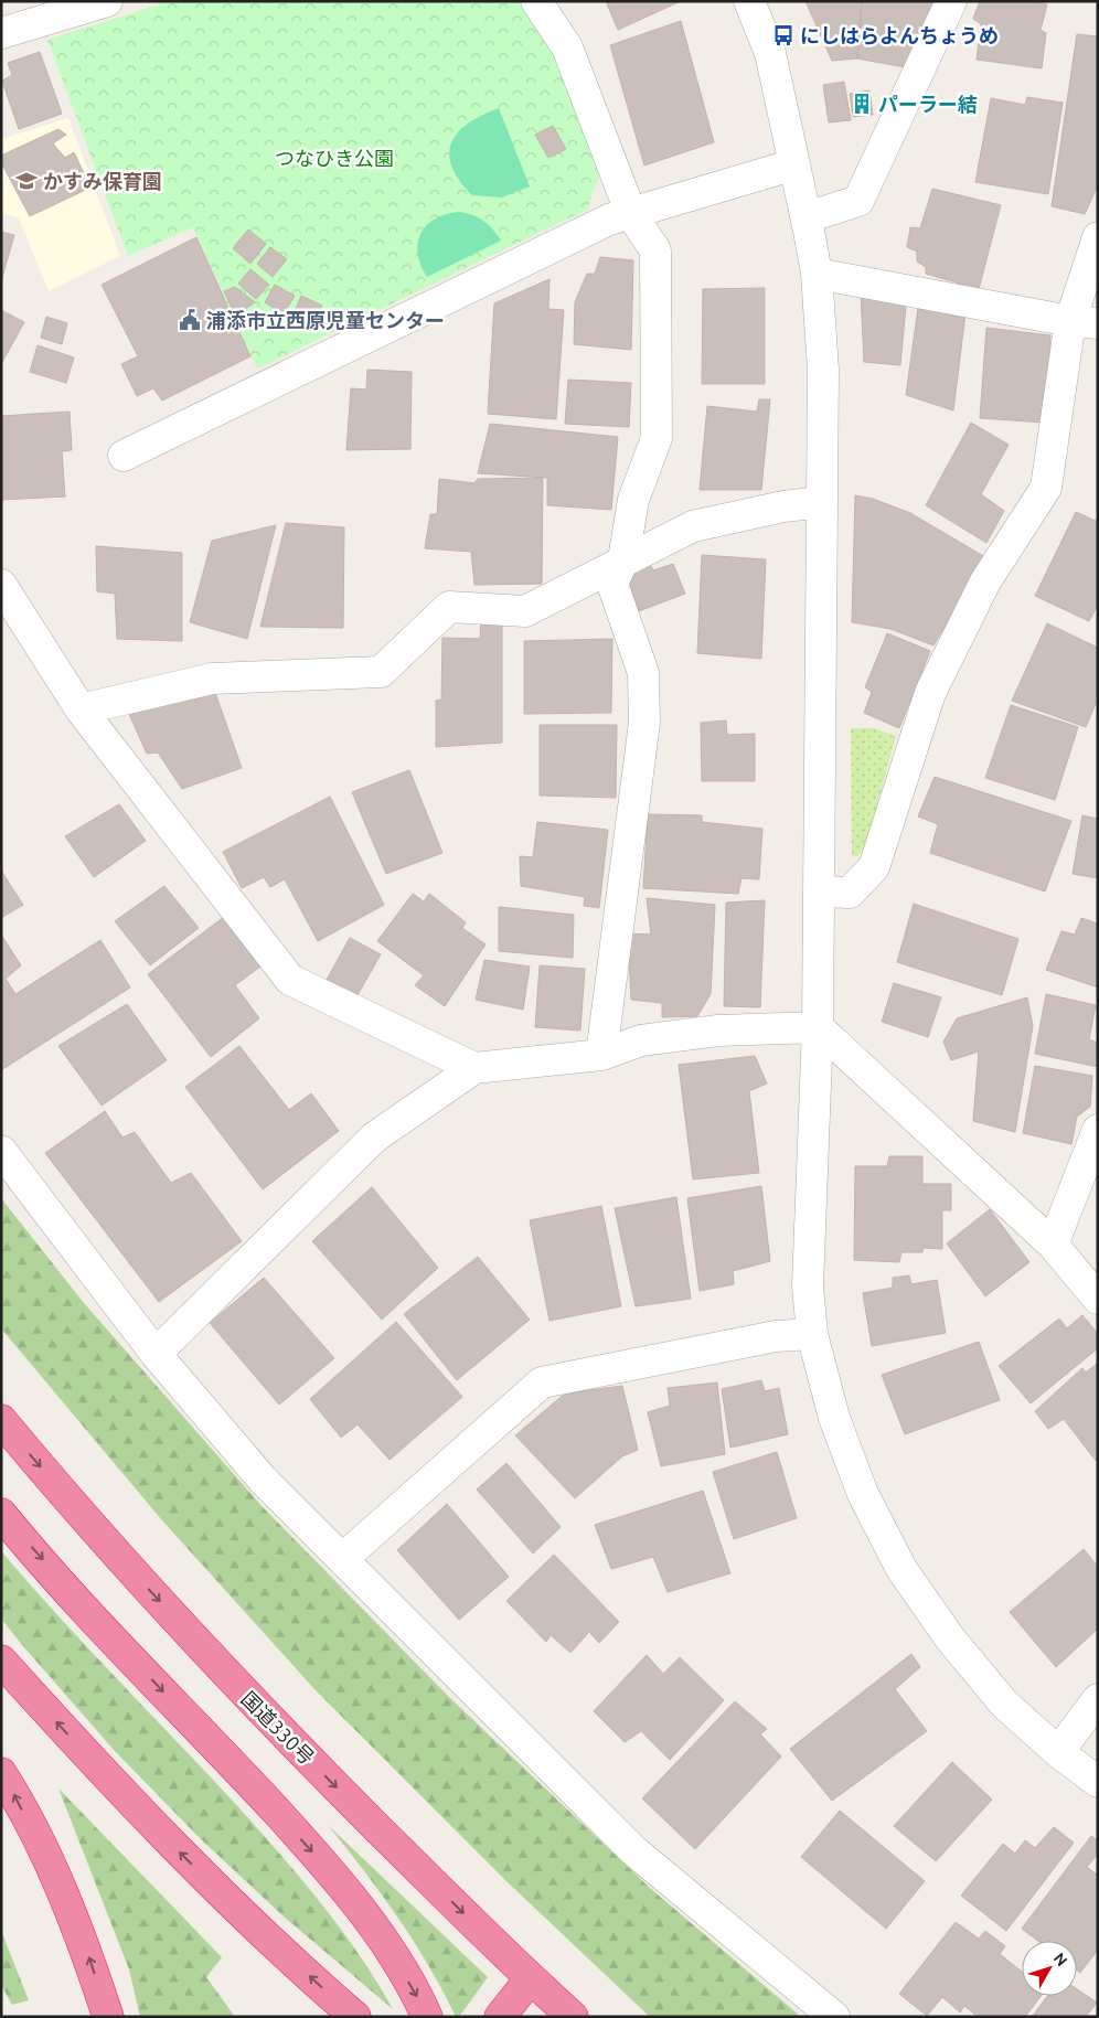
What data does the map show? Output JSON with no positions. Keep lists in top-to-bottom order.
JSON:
{
  "streets": {
    "highway": ["国道330号"]
  },
  "parks": ["つなひき公園"],
  "places": {
    "bus stop": ["にしはらよんちょうめ"],
    "building": ["パーラー結"],
    "school or university": ["かすみ保育園"],
    "public building": ["浦添市立西原児童センター"]
  },
  "north": "top right"
}
